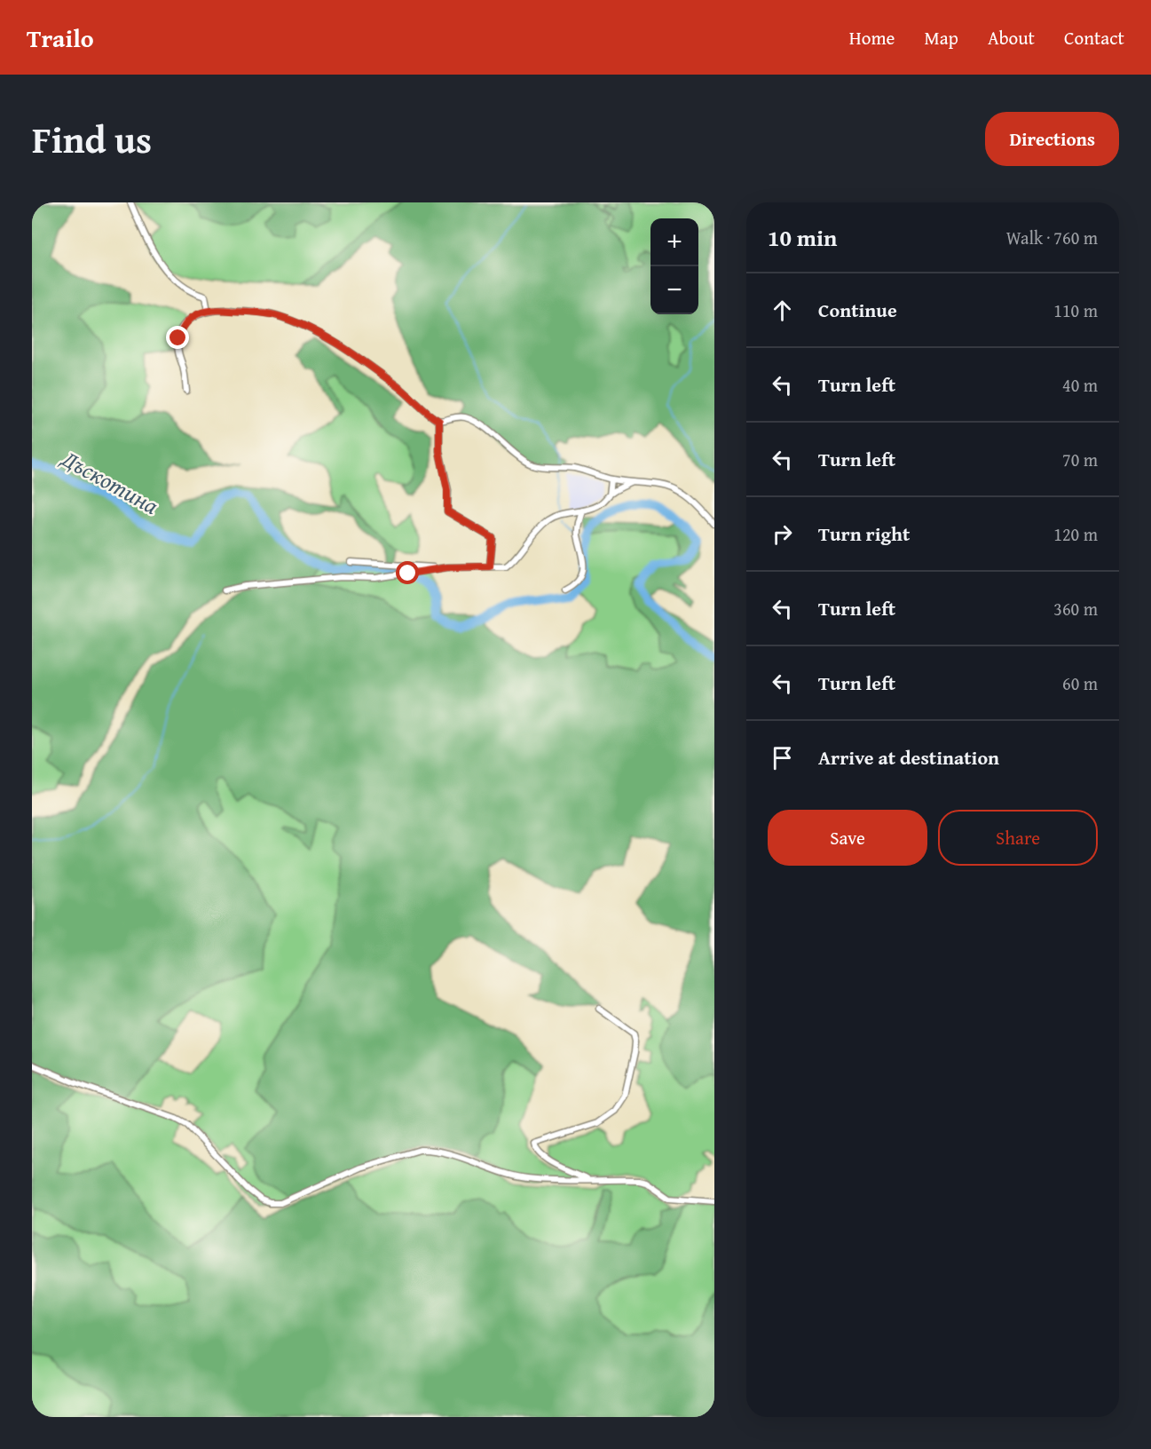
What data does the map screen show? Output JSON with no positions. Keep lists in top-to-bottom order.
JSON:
{
  "water": ["Дъскотина"],
  "page": {
    "header": "Trailo",
    "nav": [
      "Home",
      "Map",
      "About",
      "Contact"
    ],
    "title": "Find us",
    "buttons": [
      "Directions",
      ["Save", "Share"]
    ],
    "heading": ["10 min", "Walk · 760 m"],
    "map_buttons": ["+", "−"],
    "list": [
      ["Continue", "110 m"],
      ["Turn left", "40 m"],
      ["Turn left", "70 m"],
      ["Turn right", "120 m"],
      ["Turn left", "360 m"],
      ["Turn left", "60 m"],
      "Arrive at destination"
    ]
  }
}
